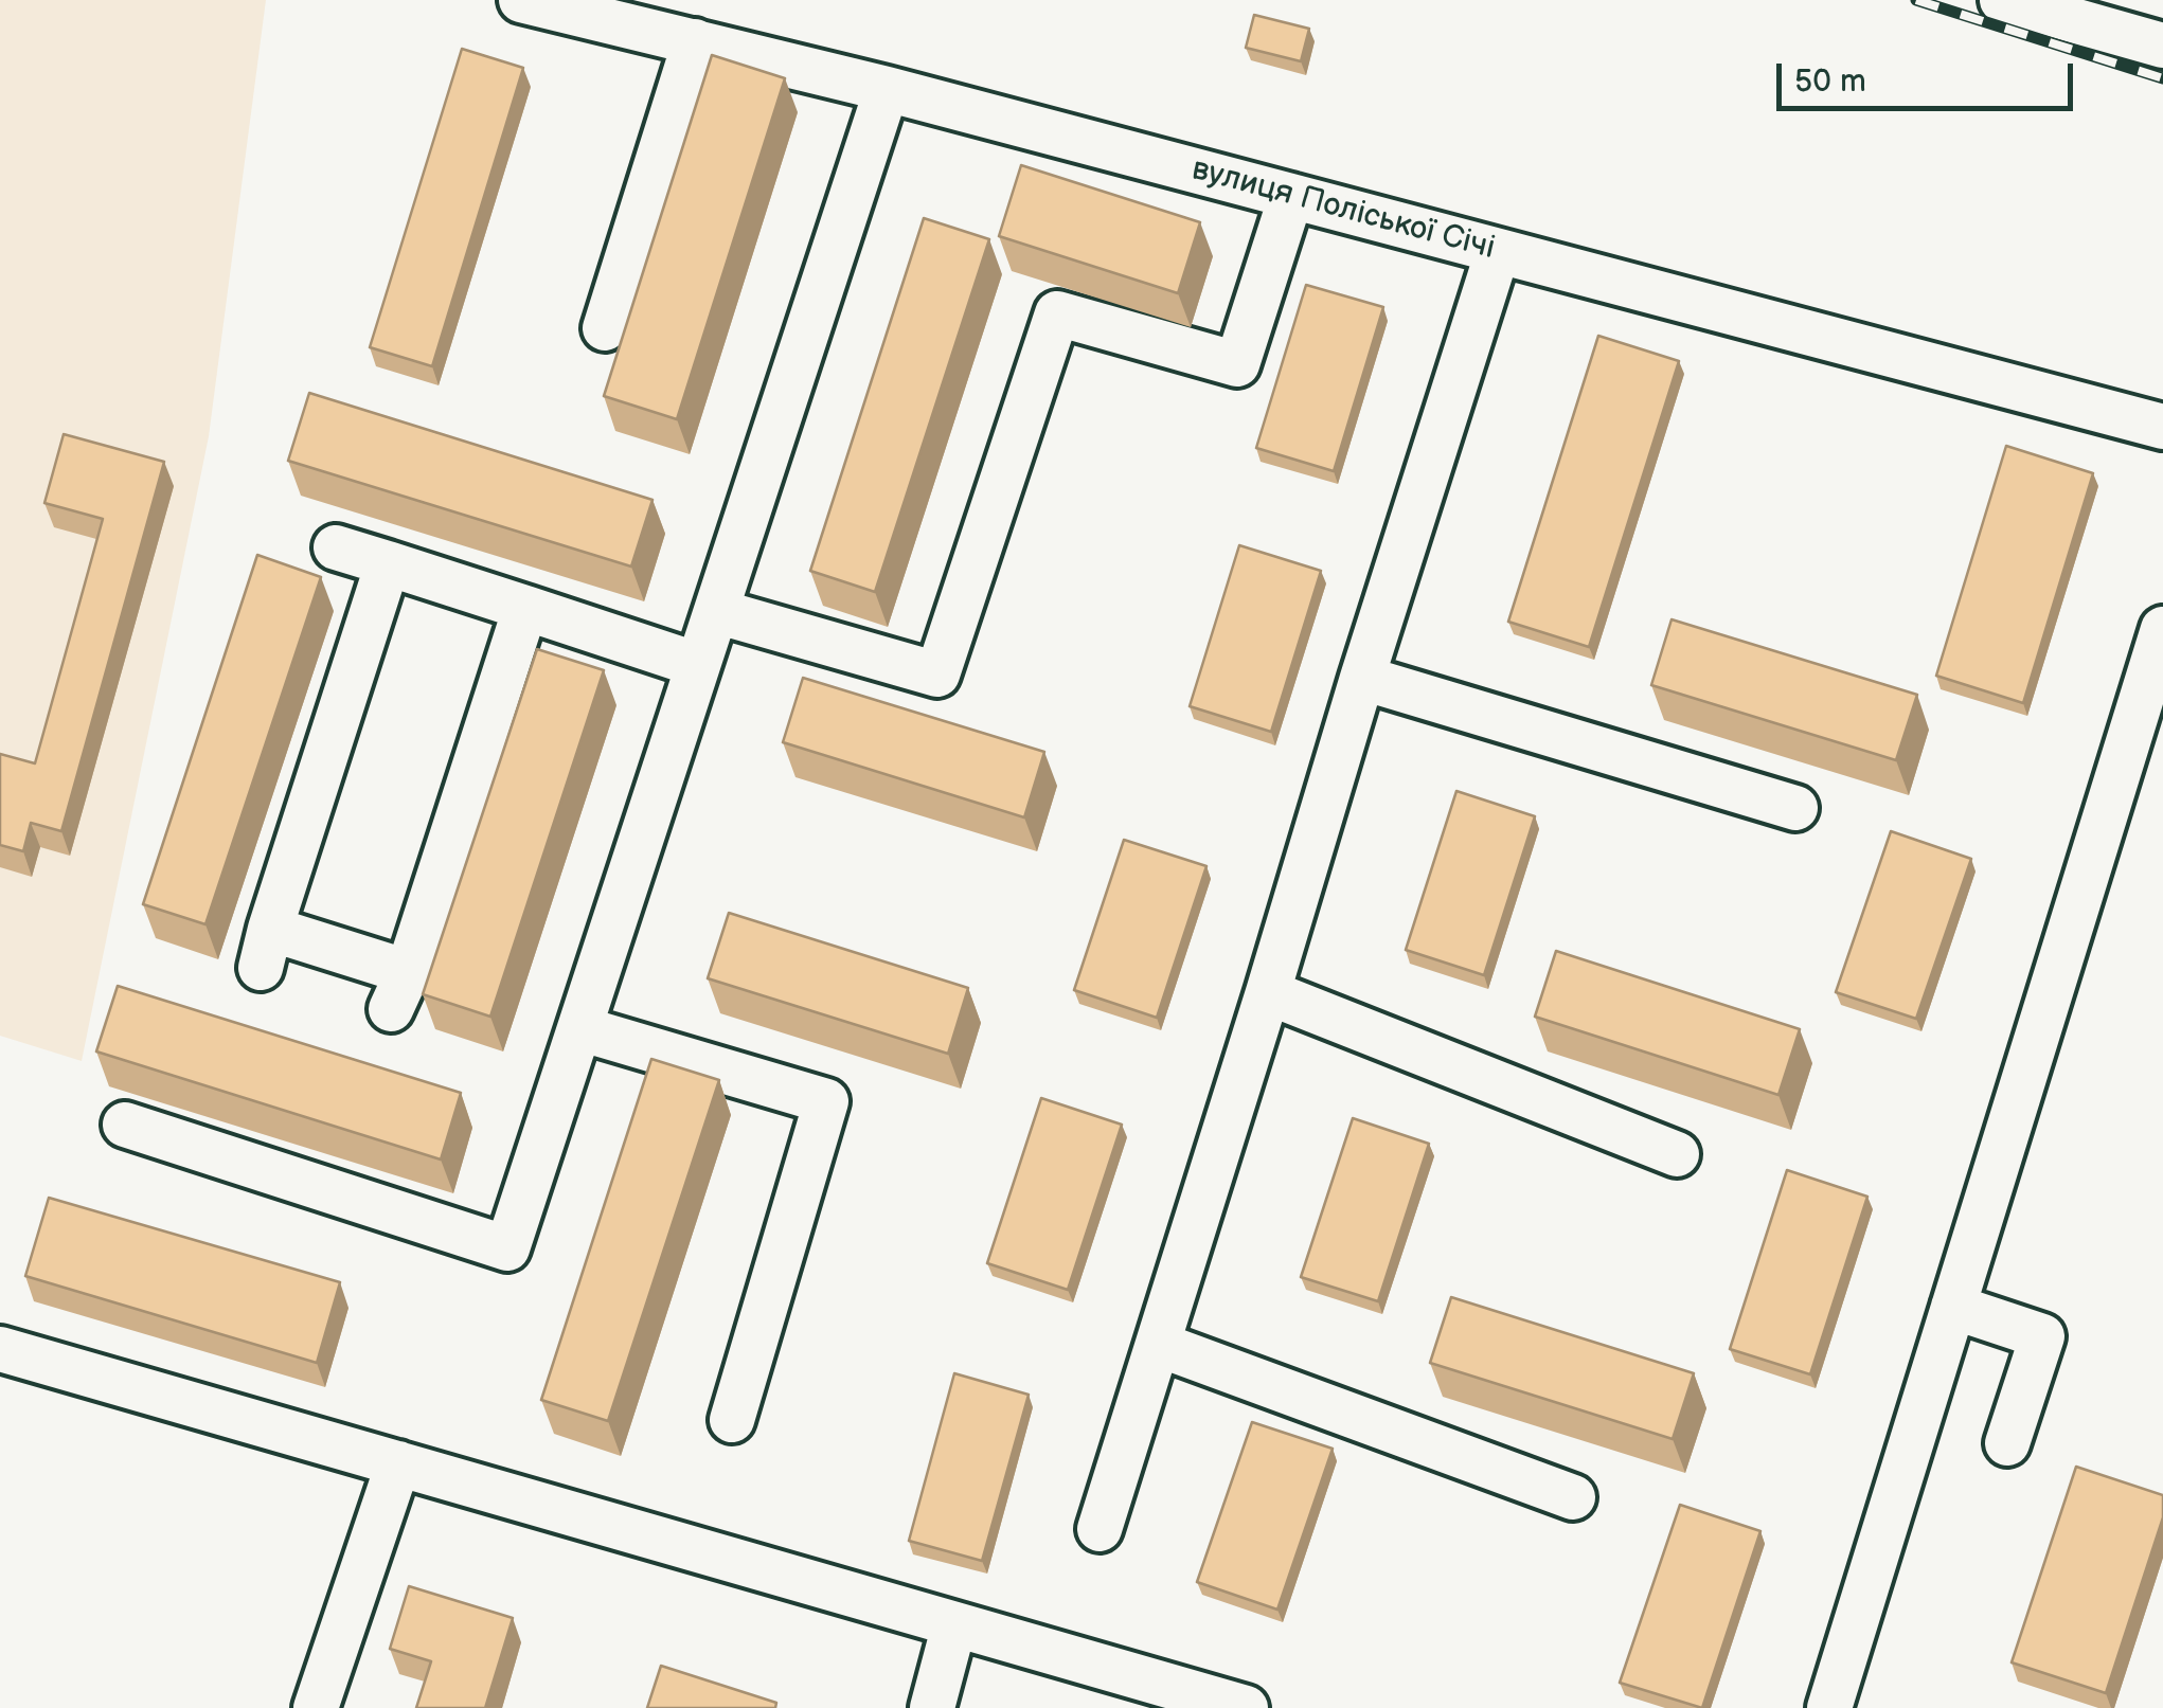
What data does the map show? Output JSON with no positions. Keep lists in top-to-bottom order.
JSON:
{
  "streets": {
    "street": ["вулиця Поліської Січі"]
  },
  "scale_bar": "50 m"
}
